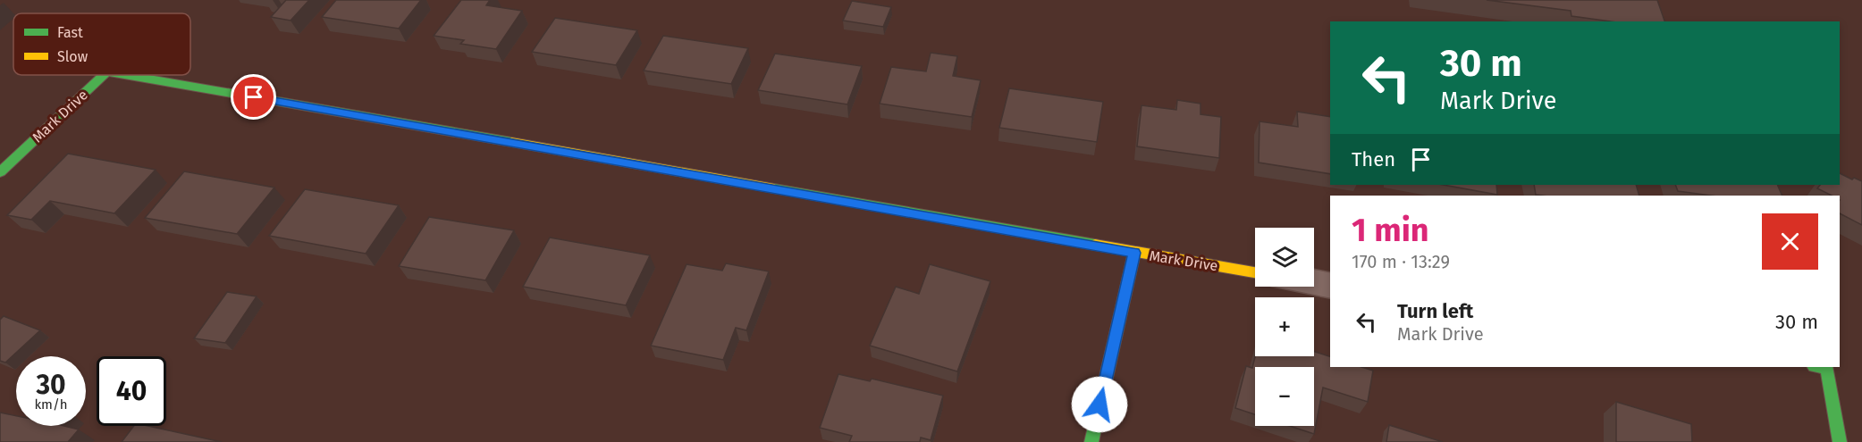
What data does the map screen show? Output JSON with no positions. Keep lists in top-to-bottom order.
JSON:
{
  "streets": {
    "street": ["Mark Drive"]
  },
  "legend": ["Fast", "Slow"],
  "page": {
    "turn": ["30 m", "Mark Drive"],
    "then": "Then",
    "heading": ["1 min", "170 m · 13:29"],
    "map_buttons": ["+", "−"],
    "list": [
      {
        "name": "Turn left",
        "note": "Mark Drive",
        "value": "30 m"
      }
    ],
    "speed": "30 km/h",
    "limit": "40"
  }
}
